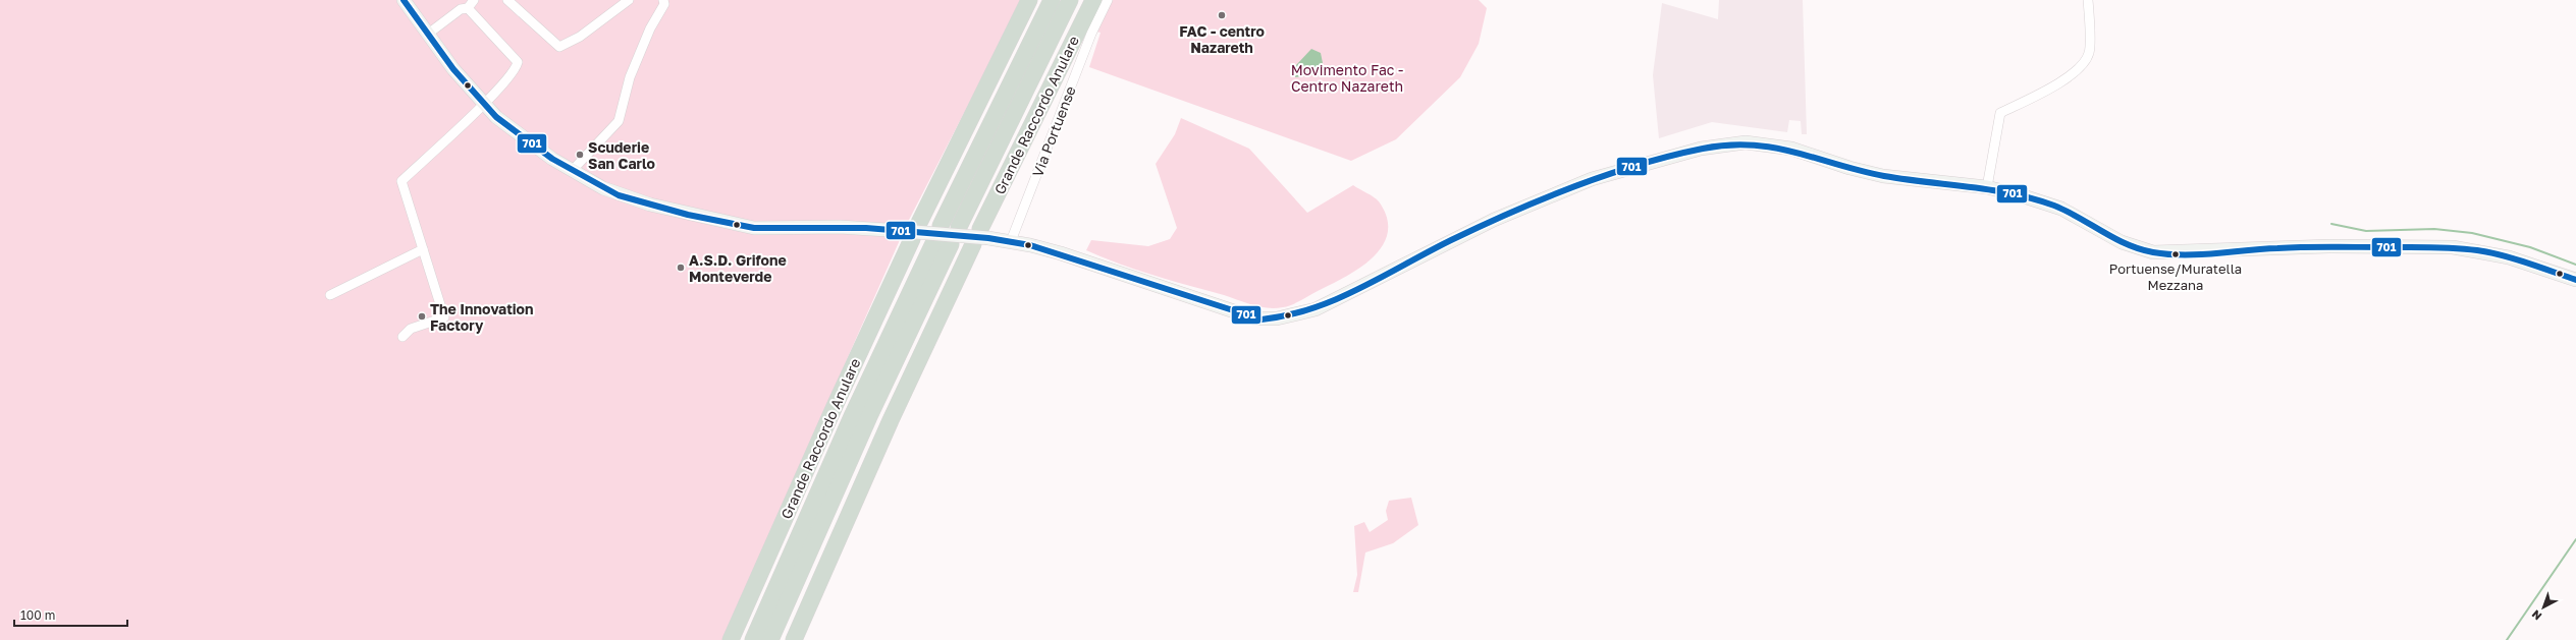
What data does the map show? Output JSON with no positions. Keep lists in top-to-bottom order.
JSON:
{
  "streets": {
    "highway": ["Grande Raccordo Anulare"],
    "street": ["Via Portuense"]
  },
  "parks": ["Movimento Fac - Centro Nazareth"],
  "places": [
    "FAC - centro Nazareth",
    "Scuderie San Carlo",
    "Portuense/Muratella Mezzana",
    "A.S.D. Grifone Monteverde",
    "The Innovation Factory"
  ],
  "lines": ["transit line 701"],
  "scale_bar": "100 m",
  "north": "bottom left"
}
